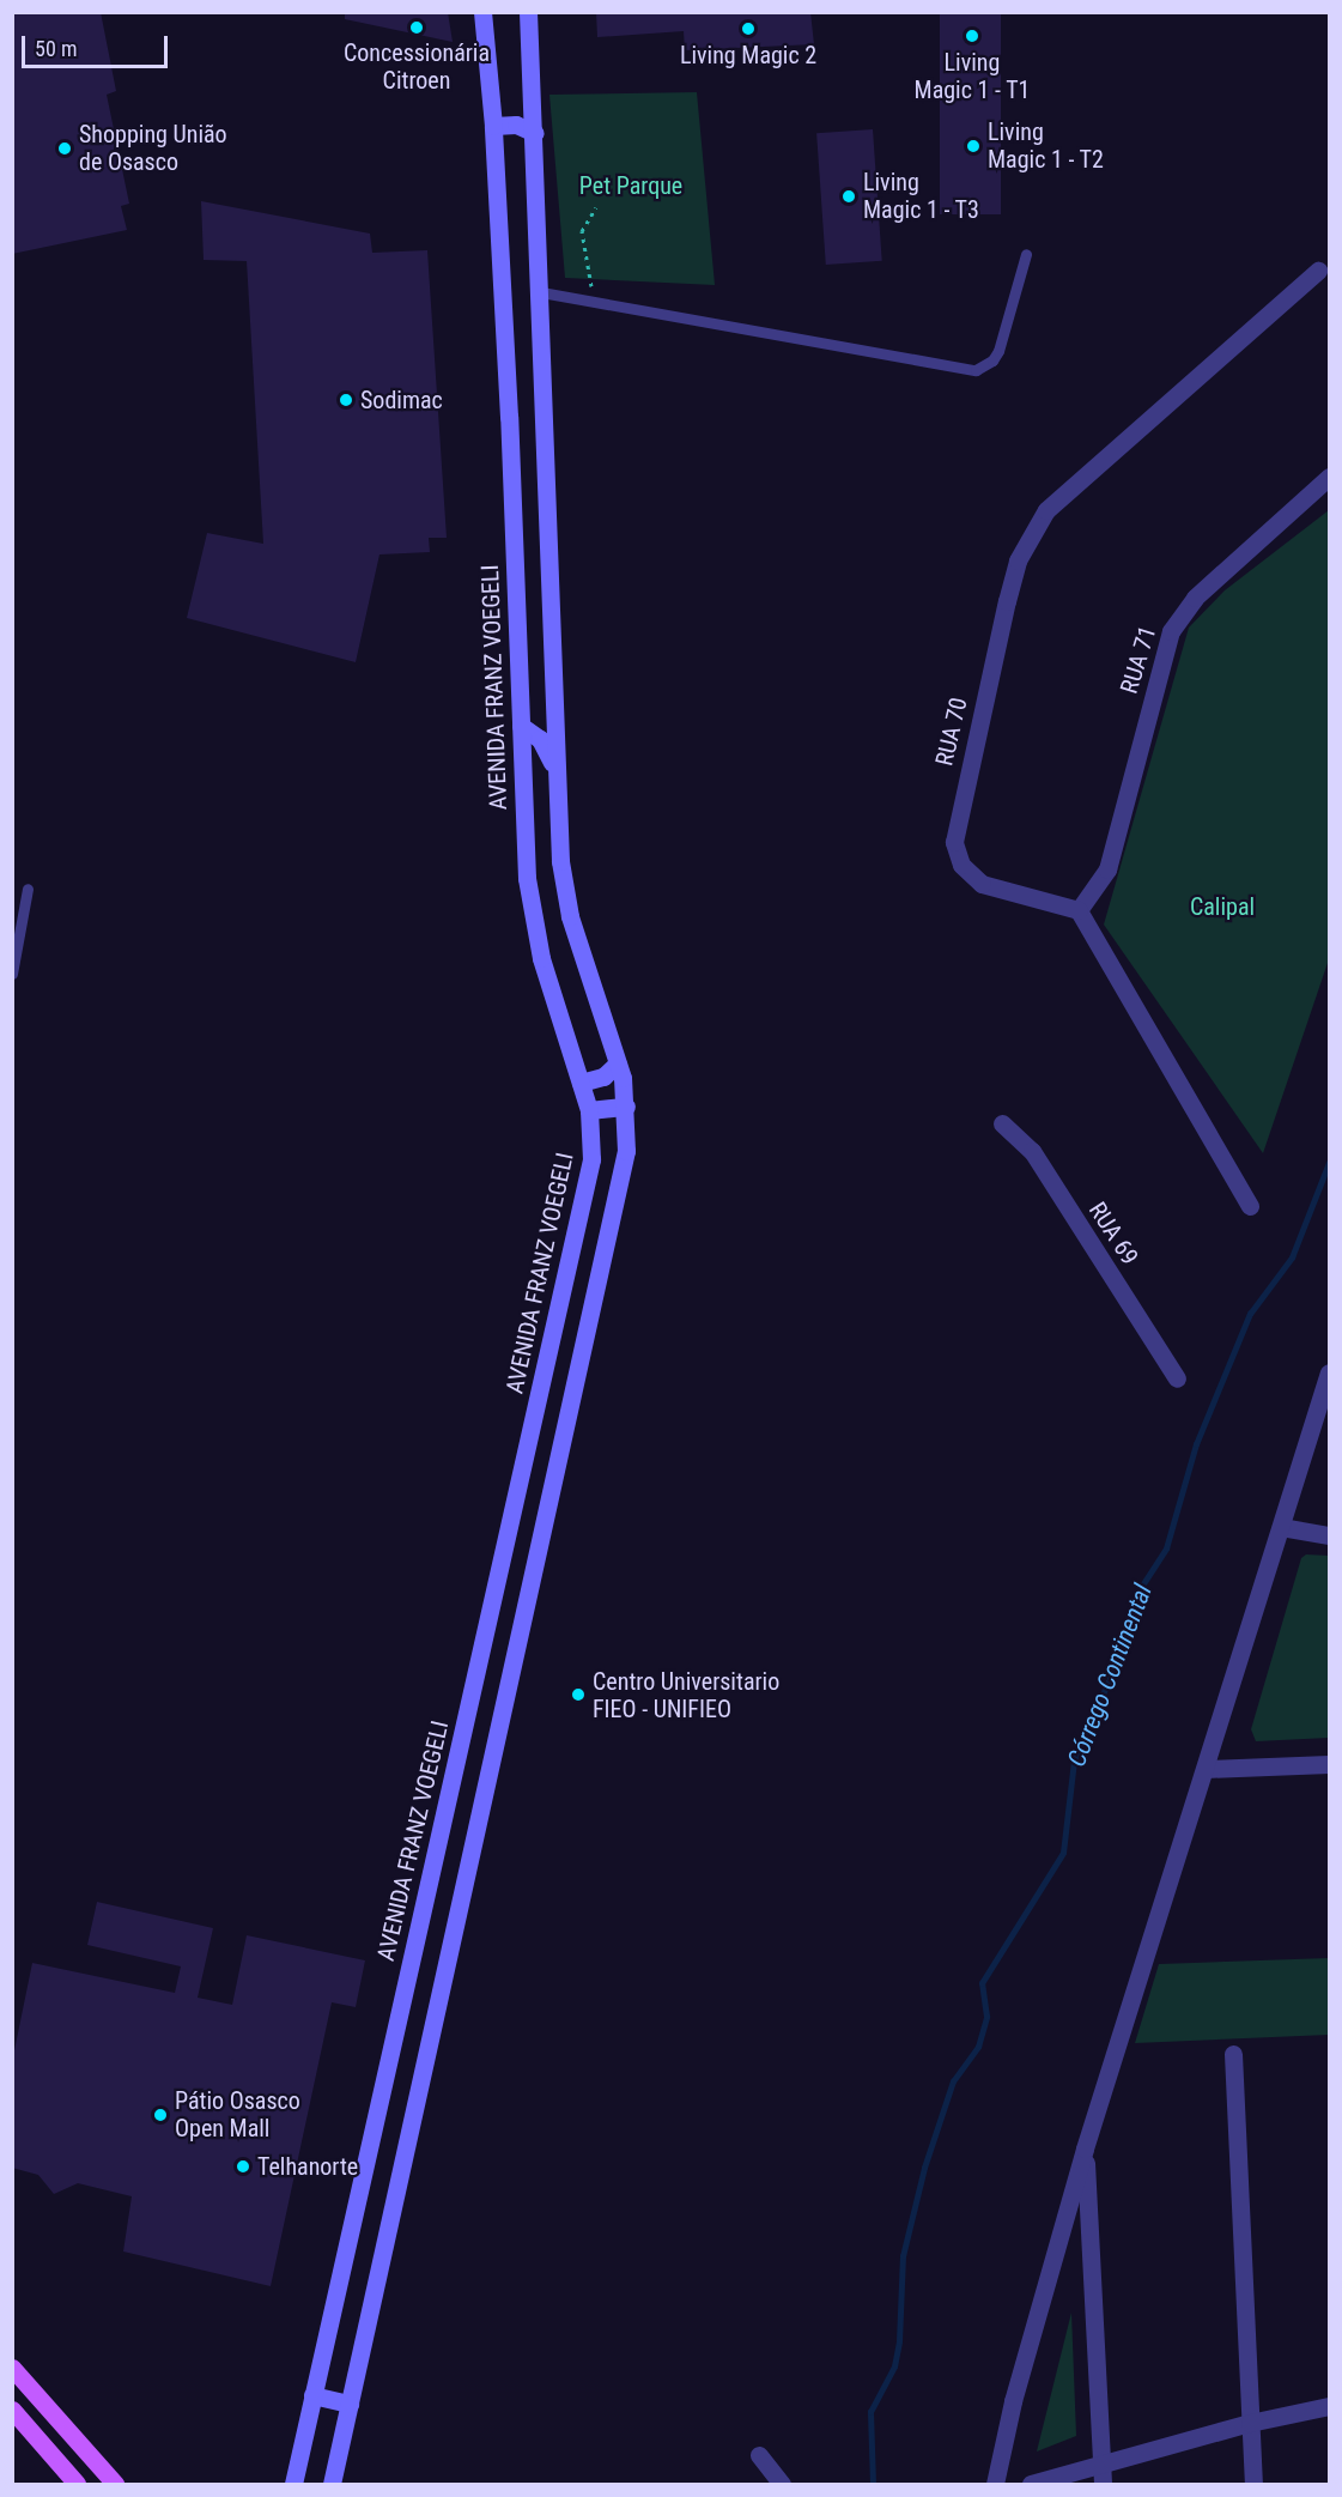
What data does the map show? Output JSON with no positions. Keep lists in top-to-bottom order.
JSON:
{
  "streets": {
    "main road": ["AVENIDA FRANZ VOEGELI"],
    "street": ["RUA 71", "RUA 70", "RUA 69"]
  },
  "crossings": [
    ["RUA 71", "RUA 70"]
  ],
  "water": ["Córrego Continental"],
  "parks": ["Pet Parque", "Calipal"],
  "places": [
    "Concessionária Citroen",
    "Living Magic 2",
    "Living Magic 1 - T1",
    "Living Magic 1 - T2",
    "Shopping União de Osasco",
    "Living Magic 1 - T3",
    "Sodimac",
    "Centro Universitario FIEO - UNIFIEO",
    "Pátio Osasco Open Mall",
    "Telhanorte"
  ],
  "scale_bar": "50 m"
}
